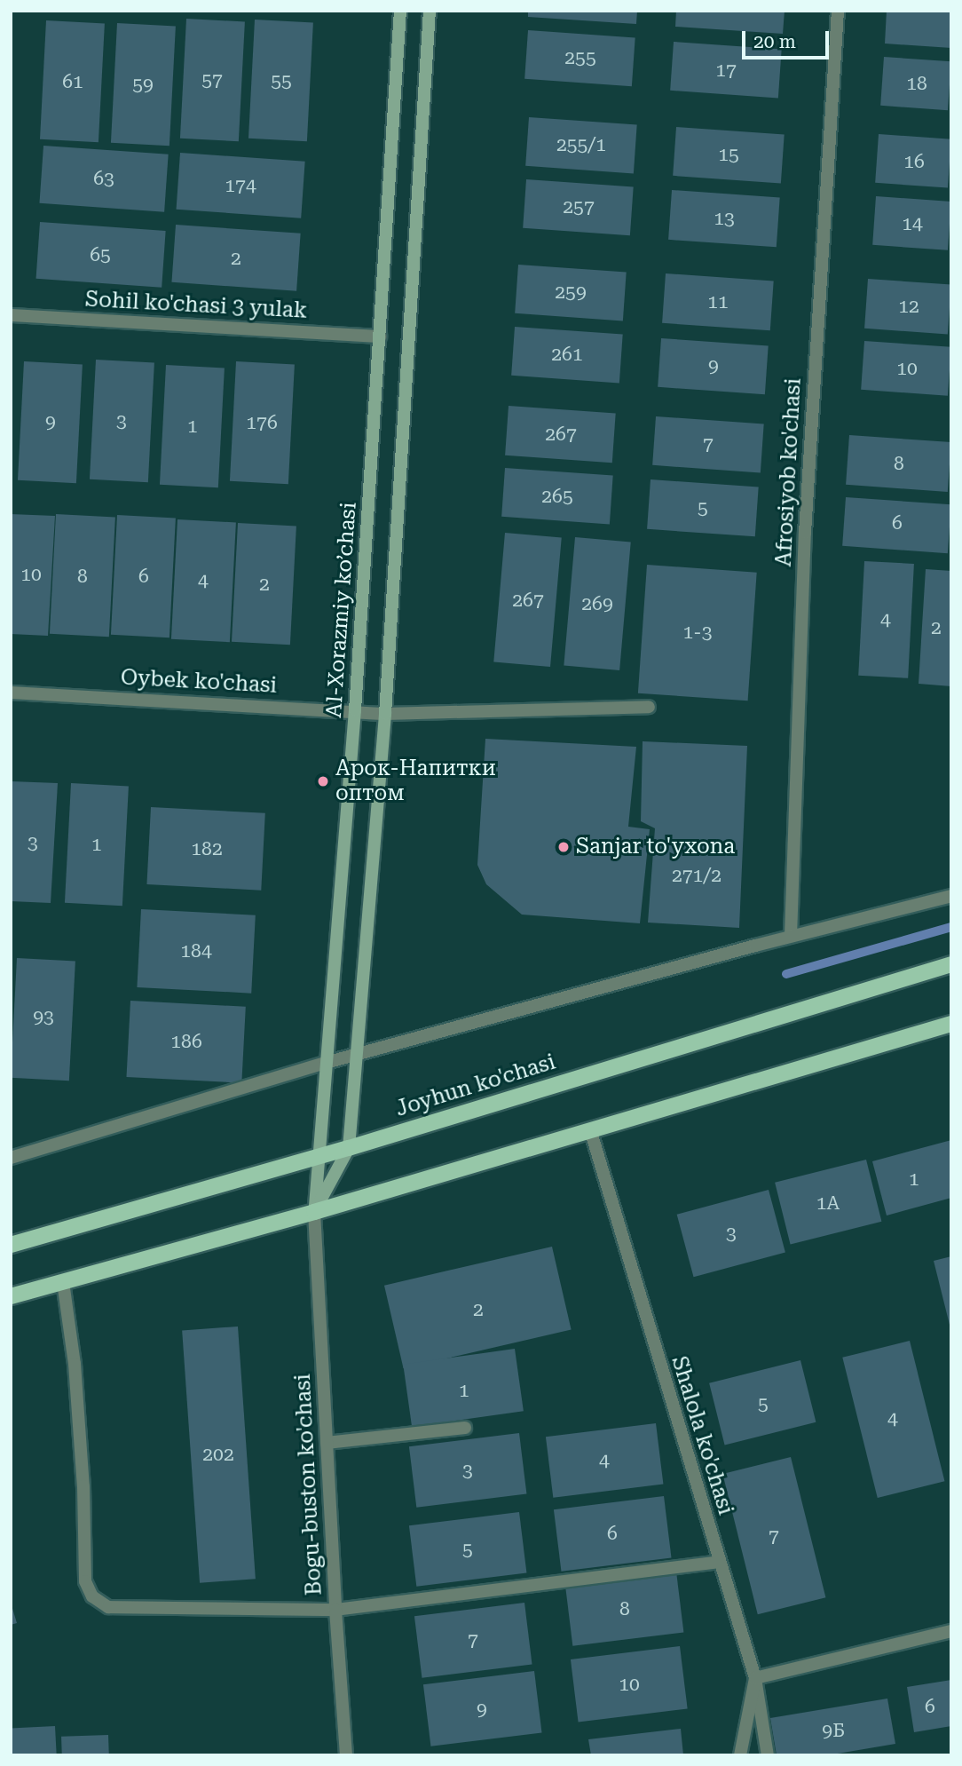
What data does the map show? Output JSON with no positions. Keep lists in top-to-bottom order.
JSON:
{
  "streets": {
    "main road": ["Al-Xorazmiy ko’chasi", "Joyhun ko'chasi"],
    "street": [
      "Sohil ko'chasi 3 yulak",
      "Afrosiyob ko'chasi",
      "Oybek ko'chasi",
      "Shalola ko'chasi",
      "Bogu-buston ko'chasi"
    ]
  },
  "crossings": [
    ["Sohil ko'chasi 3 yulak", "Al-Xorazmiy ko’chasi"],
    ["Al-Xorazmiy ko’chasi", "Oybek ko'chasi"],
    ["Al-Xorazmiy ko’chasi", "Joyhun ko'chasi"],
    ["Al-Xorazmiy ko’chasi", "Bogu-buston ko'chasi"]
  ],
  "places": ["Арок-Напитки оптом", "Sanjar to'yxona"],
  "house_numbers": [
    "255",
    "17",
    "57",
    "55",
    "61",
    "18",
    "59",
    "255/1",
    "15",
    "16",
    "63",
    "174",
    "257",
    "13",
    "14",
    "65",
    "2",
    "259",
    "11",
    "12",
    "261",
    "9",
    "10",
    "3",
    "9",
    "176",
    "1",
    "267",
    "7",
    "8",
    "265",
    "5",
    "6",
    "10",
    "8",
    "6",
    "4",
    "2",
    "267",
    "269",
    "4",
    "2",
    "1-3",
    "3",
    "1",
    "182",
    "271/2",
    "184",
    "93",
    "186",
    "1",
    "1A",
    "3",
    "2",
    "1",
    "5",
    "4",
    "202",
    "4",
    "3",
    "6",
    "7",
    "5",
    "8",
    "7",
    "10",
    "6",
    "9",
    "9Б"
  ],
  "scale_bar": "20 m"
}
